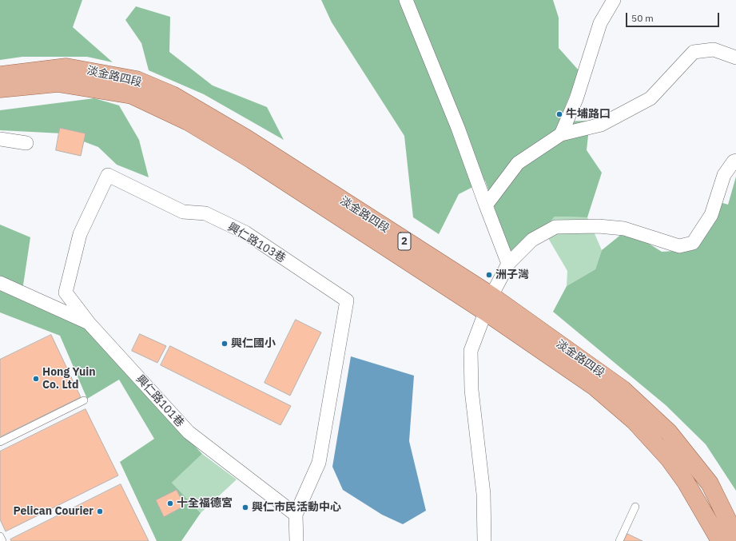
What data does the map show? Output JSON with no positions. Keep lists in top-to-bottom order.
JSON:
{
  "streets": {
    "main road": ["淡金路四段", "2"],
    "street": ["興仁路103巷", "興仁路101巷"]
  },
  "crossings": [
    ["興仁路103巷", "興仁路101巷"]
  ],
  "places": [
    "牛埔路口",
    "洲子灣",
    "興仁國小",
    "Hong Yuin Co. Ltd",
    "十全福德宮",
    "興仁市民活動中心",
    "Pelican Courier"
  ],
  "scale_bar": "50 m"
}
